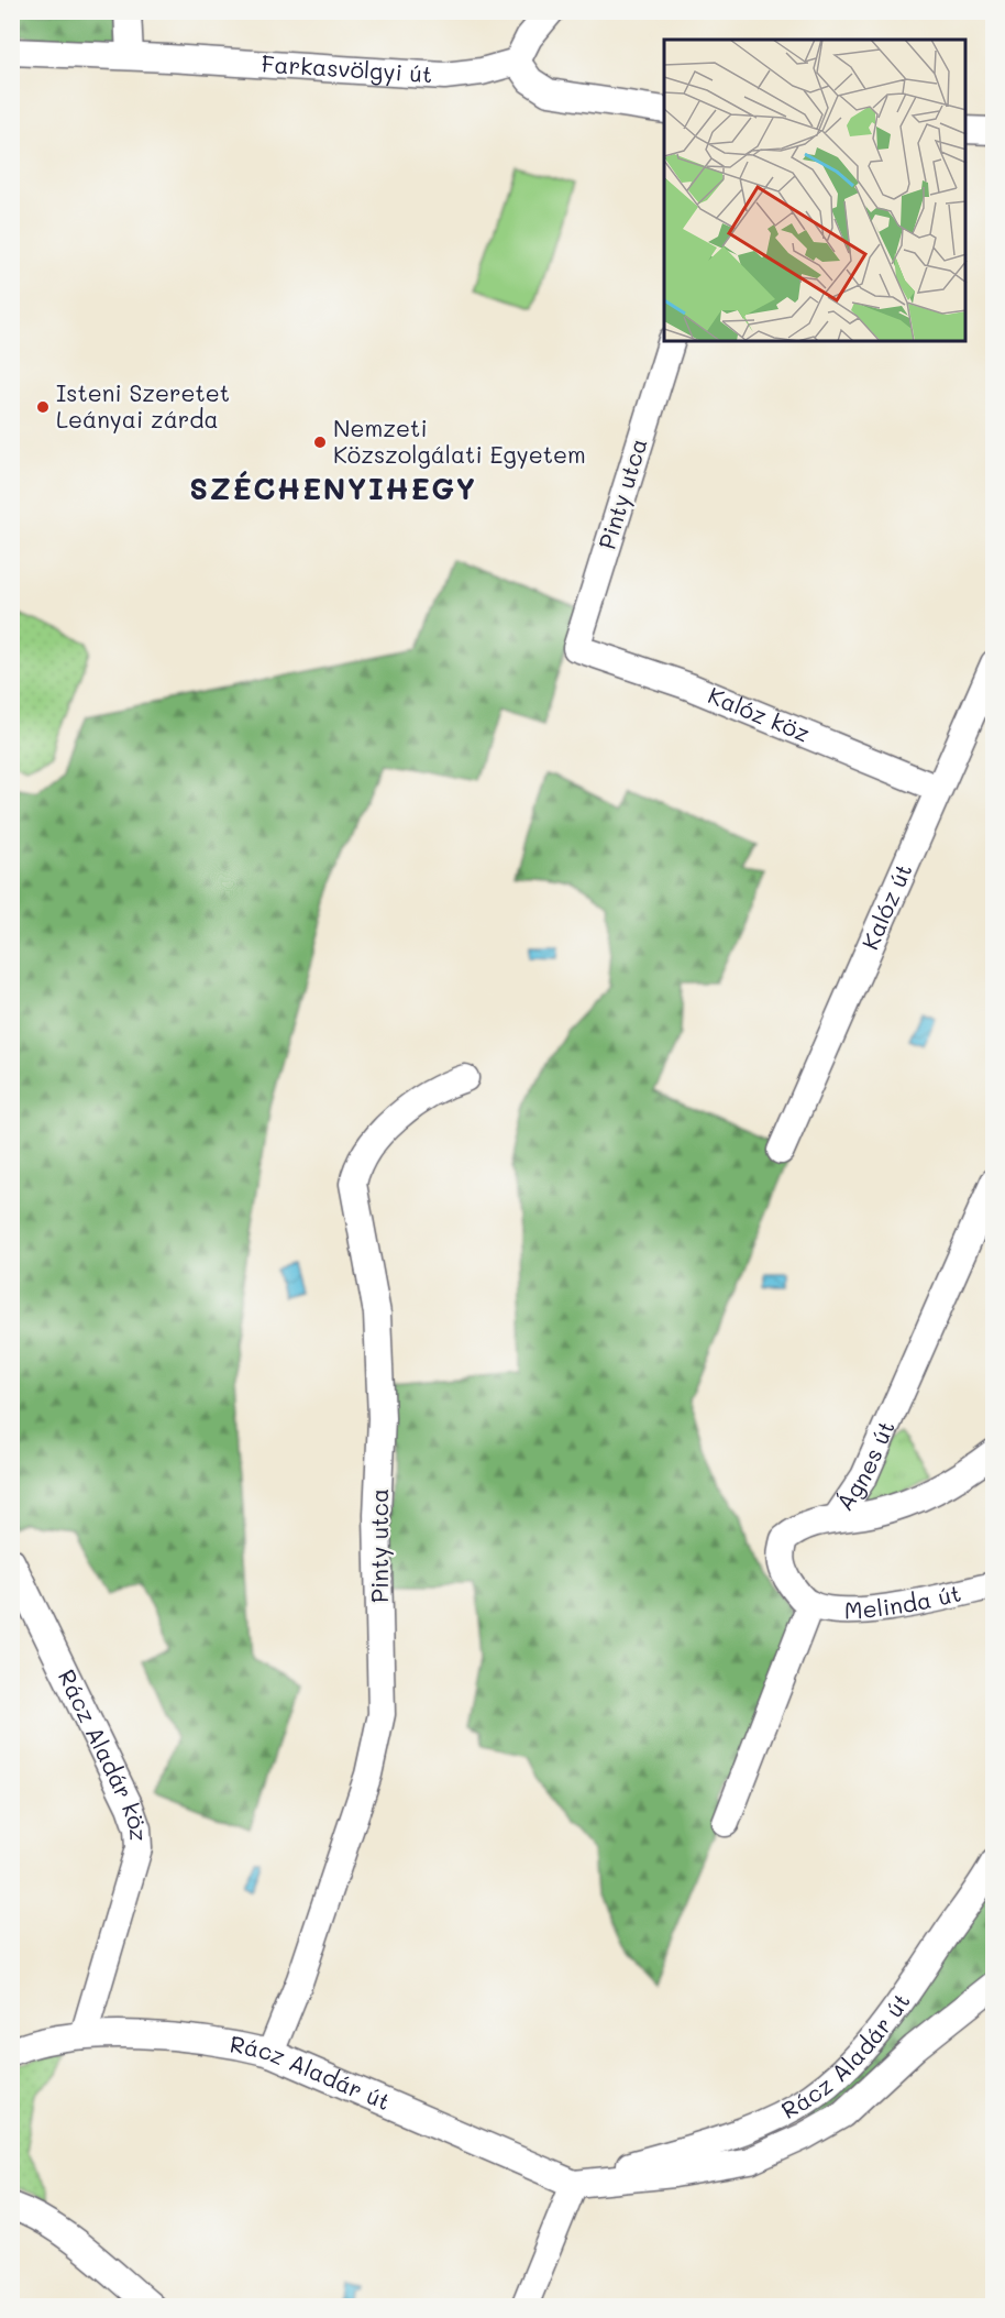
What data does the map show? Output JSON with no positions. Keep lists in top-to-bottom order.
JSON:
{
  "streets": {
    "street": [
      "Farkasvölgyi út",
      "Pinty utca",
      "Kalóz köz",
      "Kalóz út",
      "Ágnes út",
      "Melinda út",
      "Rácz Aladár köz",
      "Rácz Aladár út"
    ]
  },
  "crossings": [
    ["Pinty utca", "Kalóz köz"],
    ["Pinty utca", "Rácz Aladár út"],
    ["Kalóz köz", "Kalóz út"],
    ["Ágnes út", "Melinda út"],
    ["Rácz Aladár köz", "Rácz Aladár út"]
  ],
  "districts": ["SZÉCHENYIHEGY"],
  "places": ["Isteni Szeretet Leányai zárda", "Nemzeti Közszolgálati Egyetem"]
}
